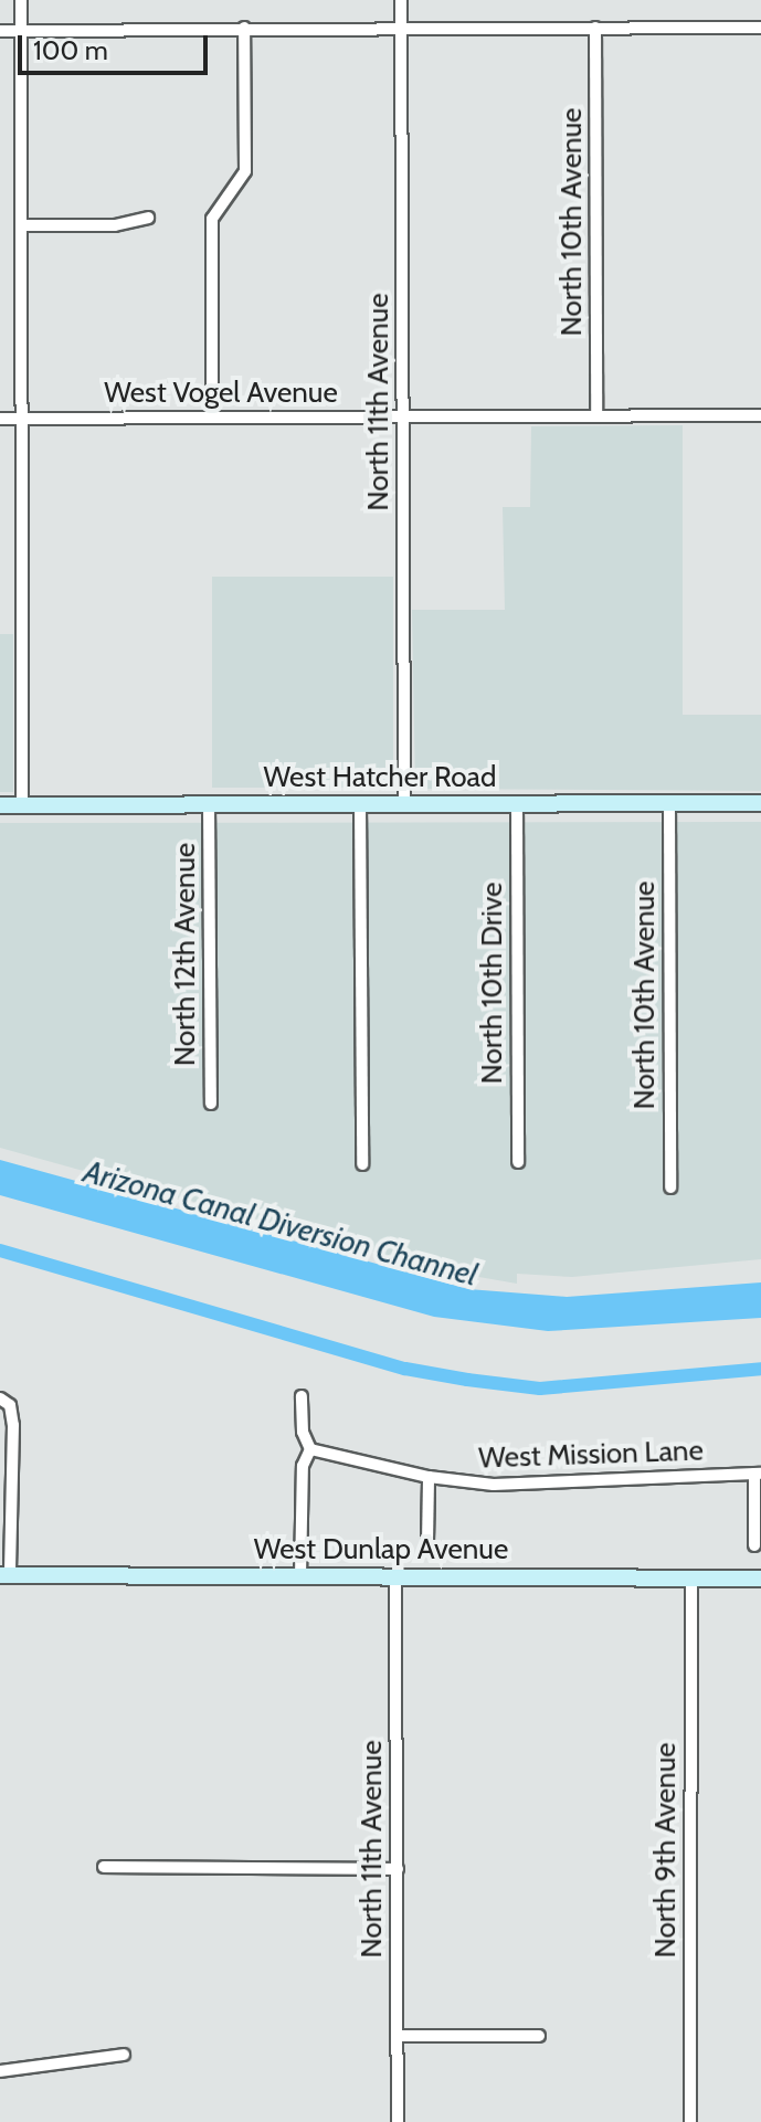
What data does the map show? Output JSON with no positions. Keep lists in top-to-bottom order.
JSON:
{
  "streets": {
    "street": [
      "North 10th Avenue",
      "West Vogel Avenue",
      "North 11th Avenue",
      "West Hatcher Road",
      "North 12th Avenue",
      "North 10th Drive",
      "West Mission Lane",
      "West Dunlap Avenue",
      "North 9th Avenue"
    ]
  },
  "crossings": [
    ["North 10th Avenue", "West Vogel Avenue"],
    ["North 10th Avenue", "West Hatcher Road"],
    ["West Vogel Avenue", "North 11th Avenue"],
    ["North 11th Avenue", "West Hatcher Road"],
    ["North 11th Avenue", "West Dunlap Avenue"],
    ["West Hatcher Road", "North 12th Avenue"],
    ["West Hatcher Road", "North 10th Drive"],
    ["West Dunlap Avenue", "North 9th Avenue"]
  ],
  "water": ["Arizona Canal Diversion Channel"],
  "scale_bar": "100 m"
}
